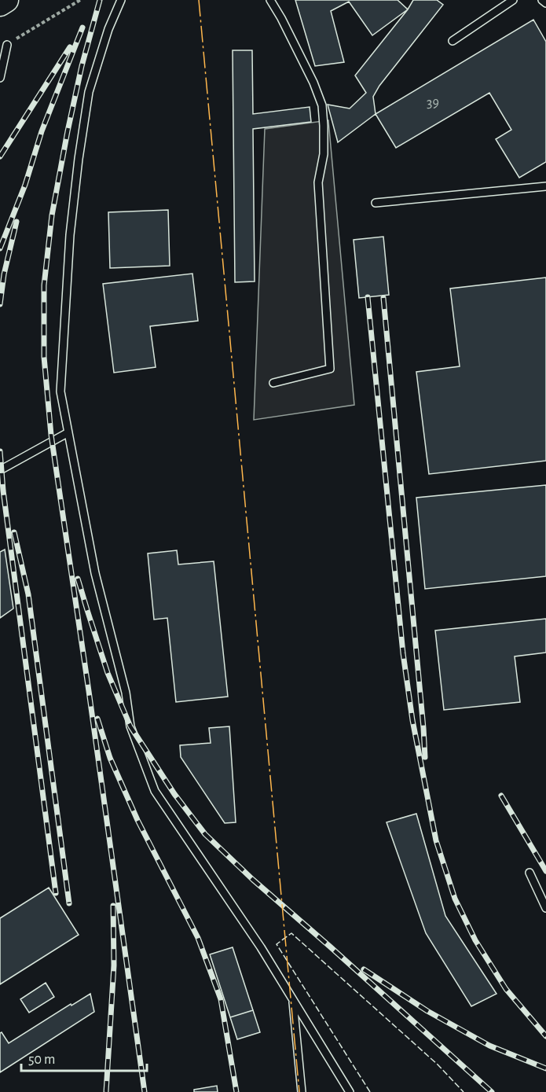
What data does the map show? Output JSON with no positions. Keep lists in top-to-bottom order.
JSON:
{
  "house_numbers": ["39"],
  "scale_bar": "50 m"
}
